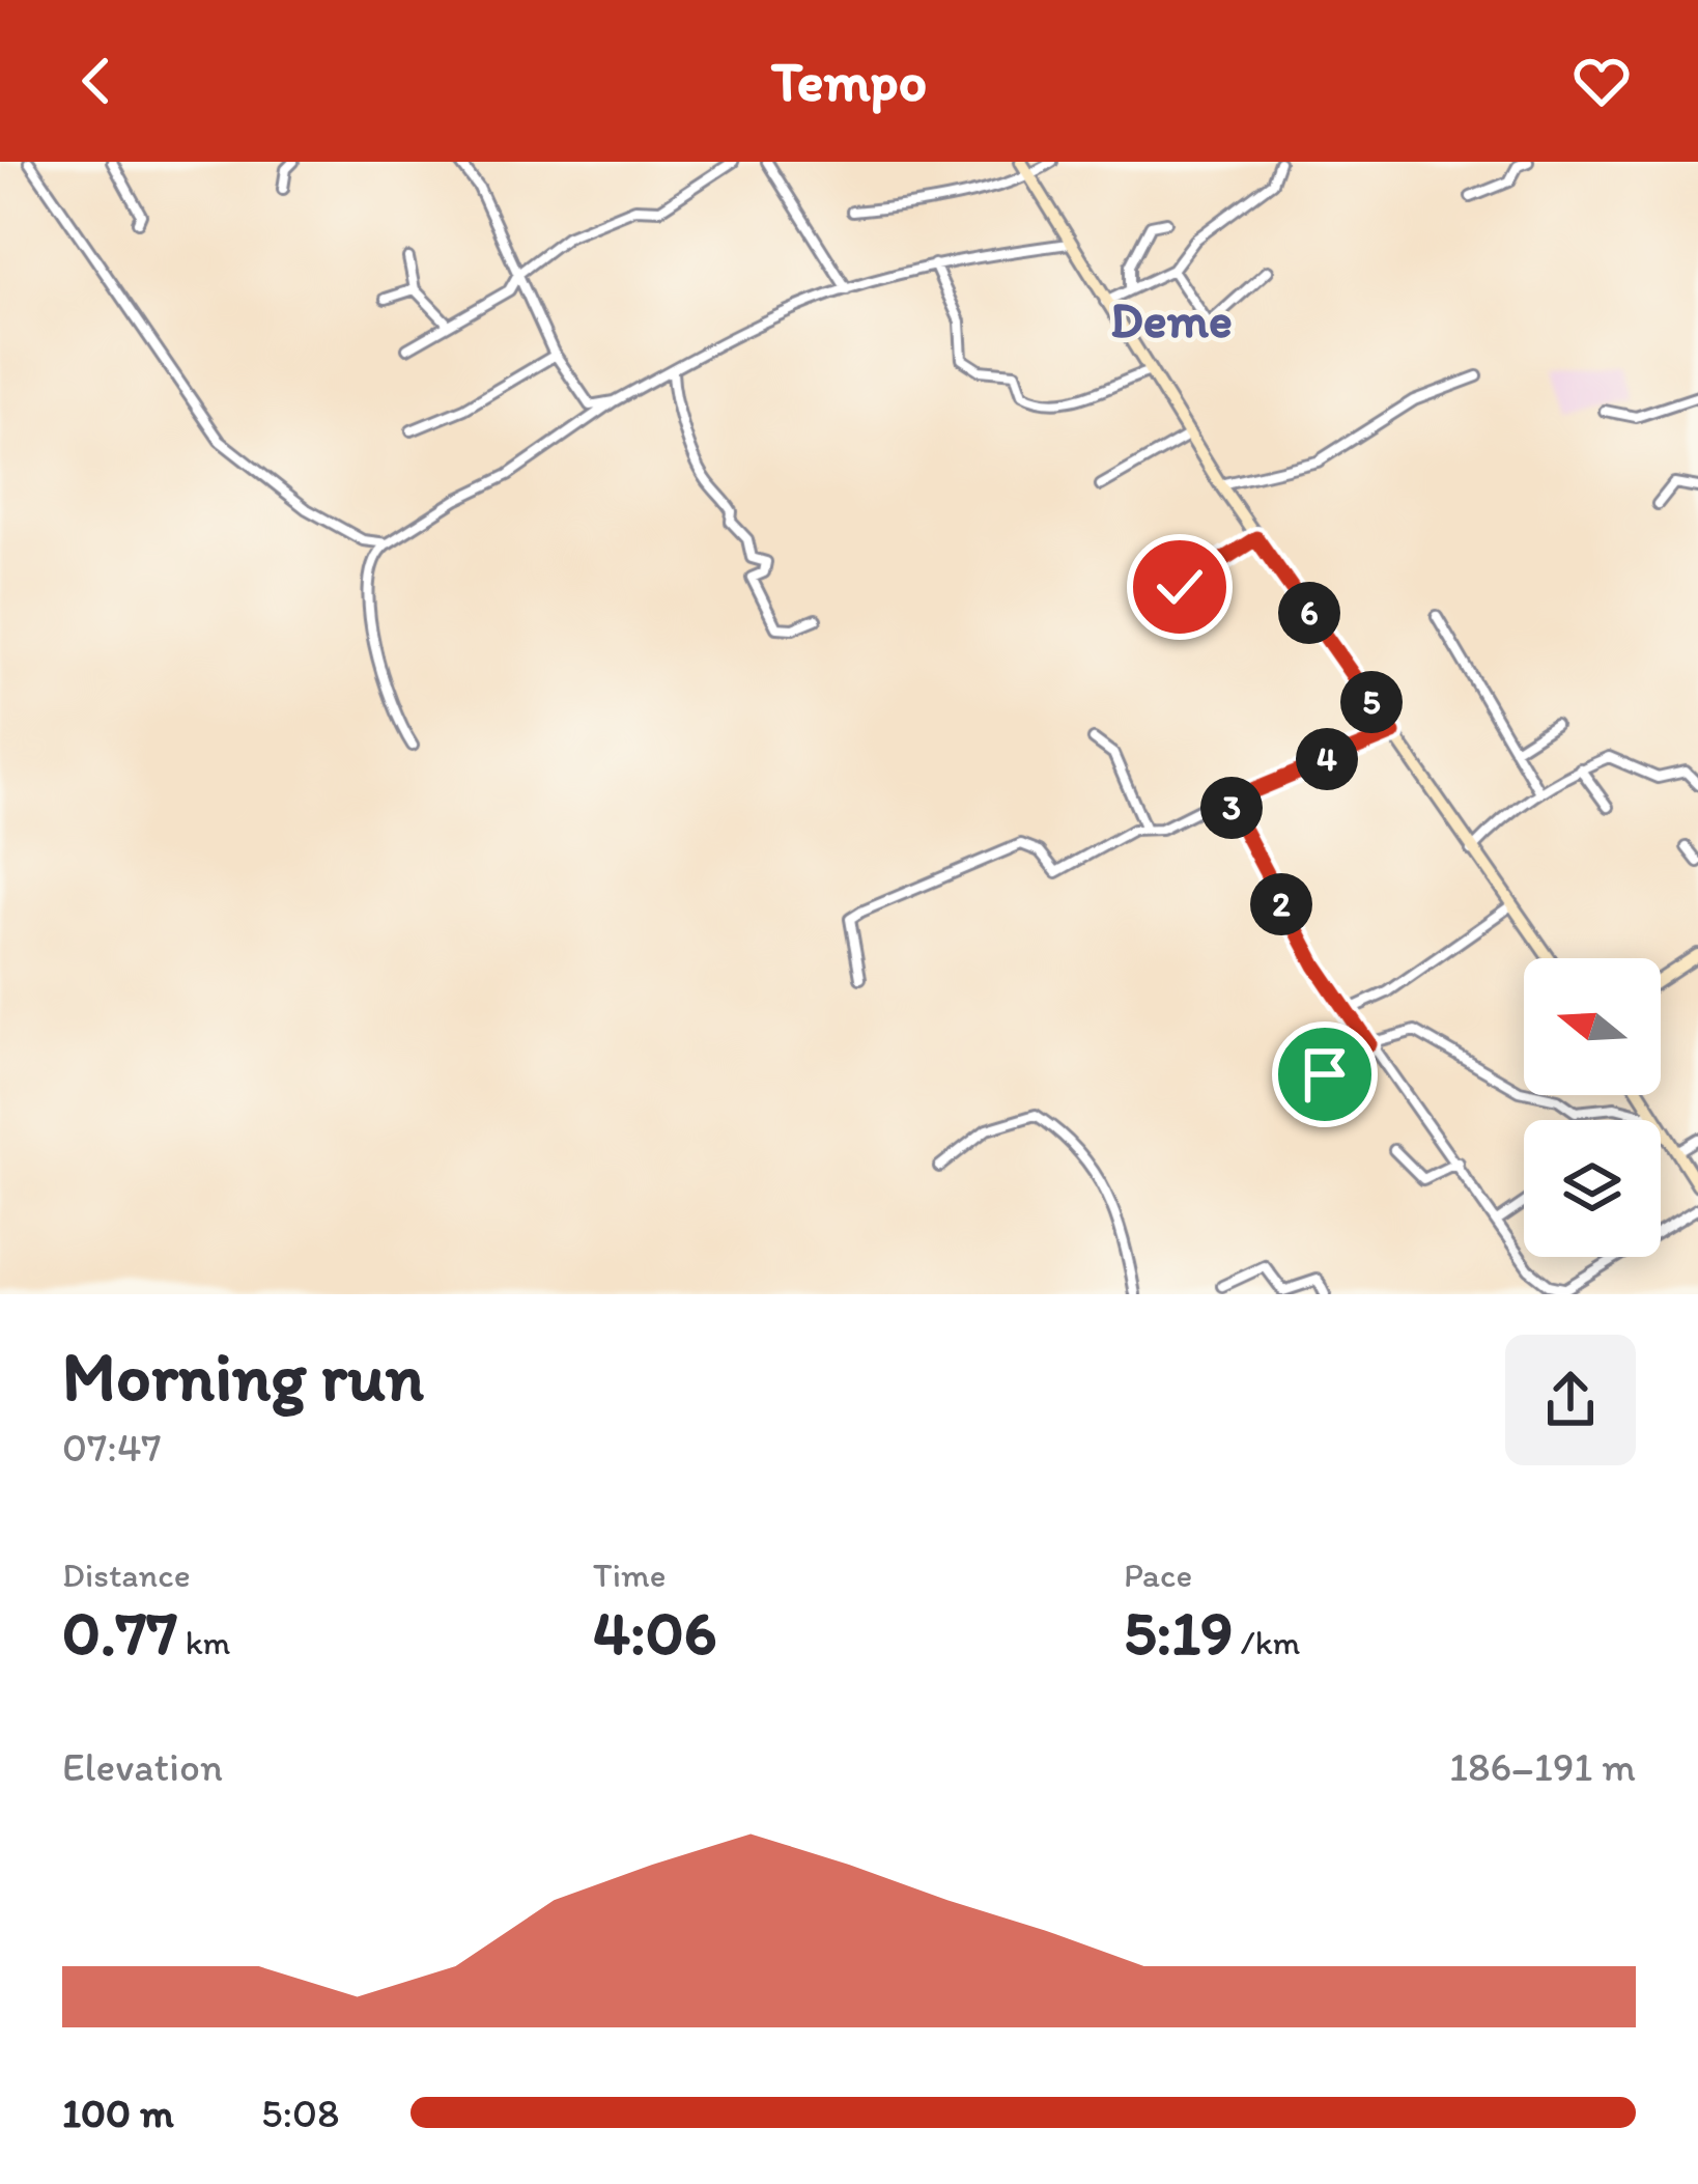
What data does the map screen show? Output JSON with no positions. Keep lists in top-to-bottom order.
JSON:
{
  "districts": ["Deme"],
  "north": "left",
  "page": {
    "header": "Tempo",
    "pins": [
      "6",
      "5",
      "4",
      "3",
      "2"
    ],
    "heading": ["Morning run", "07:47"],
    "stats": [
      ["Distance", "0.77 km"],
      ["Time", "4:06"],
      ["Pace", "5:19 /km"]
    ],
    "chart": ["Elevation", "186–191 m"],
    "list": [
      {
        "name": "100 m",
        "note": "5:08"
      }
    ]
  }
}
